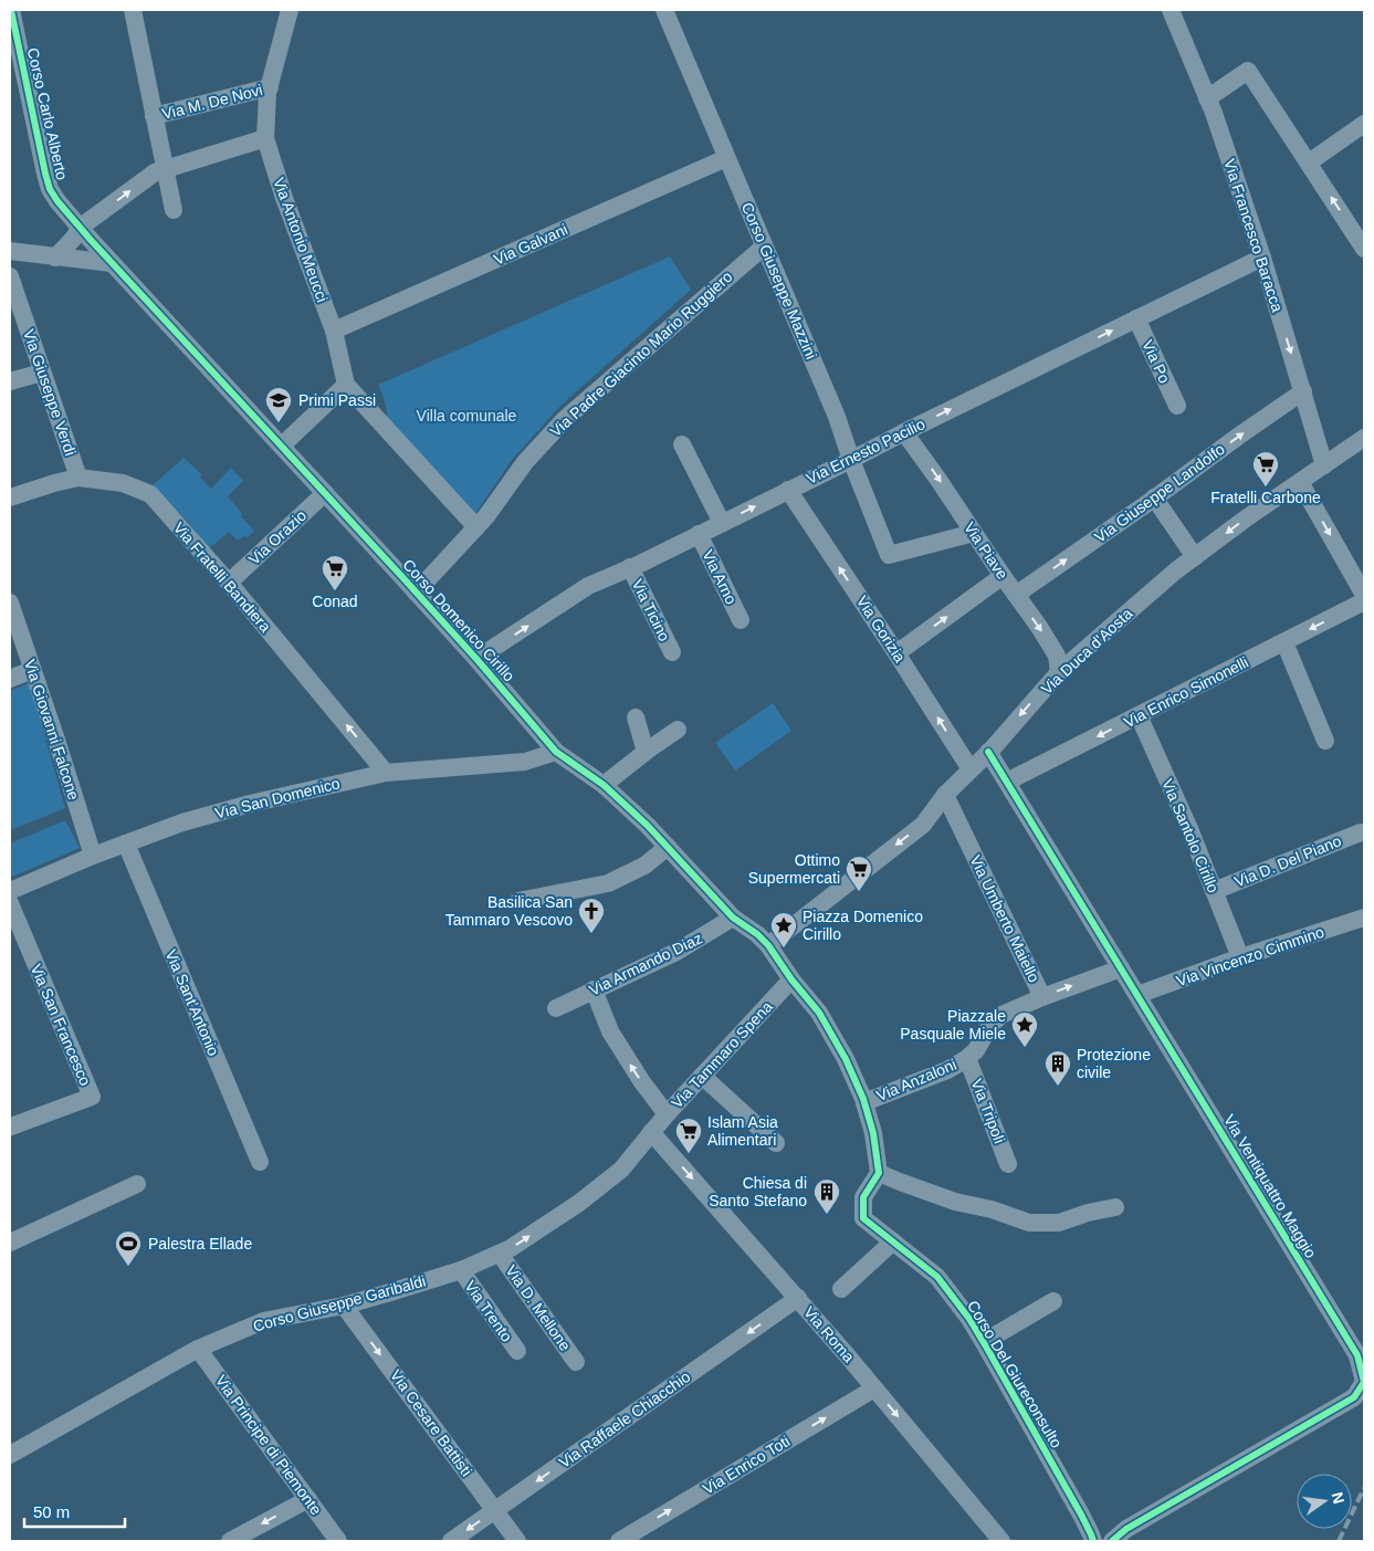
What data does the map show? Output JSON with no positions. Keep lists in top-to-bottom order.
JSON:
{
  "streets": {
    "street": [
      "Via M. De Novi",
      "Corso Carlo Alberto",
      "Via Francesco Baracca",
      "Via Antonio Meucci",
      "Via Galvani",
      "Corso Giuseppe Mazzini",
      "Via Padre Giacinto Mario Ruggiero",
      "Via Po",
      "Via Giuseppe Verdi",
      "Via Ernesto Pacilio",
      "Via Giuseppe Landolfo",
      "Via Orazio",
      "Via Piave",
      "Via Fratelli Bandiera",
      "Via Arno",
      "Via Ticino",
      "Corso Domenico Cirillo",
      "Via Gorizia",
      "Via Duca d'Aosta",
      "Via Enrico Simonelli",
      "Via Giovanni Falcone",
      "Via San Domenico",
      "Via Santolo Cirillo",
      "Via D. Del Piano",
      "Via Umberto Maiello",
      "Via Vincenzo Cimmino",
      "Via Armando Diaz",
      "Via Sant'Antonio",
      "Via San Francesco",
      "Via Tammaro Spena",
      "Via Anzaloni",
      "Via Tripoli",
      "Via Ventiquattro Maggio",
      "Corso Giuseppe Garibaldi",
      "Via D. Mellone",
      "Via Trento",
      "Via Roma",
      "Corso Del Giureconsulto",
      "Via Raffaele Chiacchio",
      "Via Cesare Battisti",
      "Via Principe di Piemonte",
      "Via Enrico Toti"
    ]
  },
  "crossings": [
    ["Via M. De Novi", "Via Antonio Meucci"],
    ["Corso Carlo Alberto", "Corso Domenico Cirillo"],
    ["Via Francesco Baracca", "Via Ernesto Pacilio"],
    ["Via Francesco Baracca", "Via Giuseppe Landolfo"],
    ["Via Francesco Baracca", "Via Duca d'Aosta"],
    ["Via Antonio Meucci", "Via Galvani"],
    ["Via Galvani", "Corso Giuseppe Mazzini"],
    ["Corso Giuseppe Mazzini", "Via Padre Giacinto Mario Ruggiero"],
    ["Corso Giuseppe Mazzini", "Via Ernesto Pacilio"],
    ["Corso Giuseppe Mazzini", "Via Piave"],
    ["Via Padre Giacinto Mario Ruggiero", "Corso Domenico Cirillo"],
    ["Via Po", "Via Ernesto Pacilio"],
    ["Via Giuseppe Verdi", "Via Fratelli Bandiera"],
    ["Via Ernesto Pacilio", "Via Piave"],
    ["Via Ernesto Pacilio", "Via Arno"],
    ["Via Ernesto Pacilio", "Via Ticino"],
    ["Via Ernesto Pacilio", "Corso Domenico Cirillo"],
    ["Via Ernesto Pacilio", "Via Gorizia"],
    ["Via Giuseppe Landolfo", "Via Piave"],
    ["Via Orazio", "Via Fratelli Bandiera"],
    ["Via Orazio", "Corso Domenico Cirillo"],
    ["Via Piave", "Via Duca d'Aosta"],
    ["Via Fratelli Bandiera", "Via San Domenico"],
    ["Corso Domenico Cirillo", "Via Duca d'Aosta"],
    ["Corso Domenico Cirillo", "Via San Domenico"],
    ["Corso Domenico Cirillo", "Via Armando Diaz"],
    ["Corso Domenico Cirillo", "Via Tammaro Spena"],
    ["Corso Domenico Cirillo", "Via Anzaloni"],
    ["Corso Domenico Cirillo", "Corso Del Giureconsulto"],
    ["Via Gorizia", "Via Duca d'Aosta"],
    ["Via Duca d'Aosta", "Via Umberto Maiello"],
    ["Via Duca d'Aosta", "Via Ventiquattro Maggio"],
    ["Via Enrico Simonelli", "Via Santolo Cirillo"],
    ["Via Enrico Simonelli", "Via Ventiquattro Maggio"],
    ["Via Giovanni Falcone", "Via San Domenico"],
    ["Via San Domenico", "Via Sant'Antonio"],
    ["Via Santolo Cirillo", "Via D. Del Piano"],
    ["Via Santolo Cirillo", "Via Vincenzo Cimmino"],
    ["Via Umberto Maiello", "Via Anzaloni"],
    ["Via Umberto Maiello", "Via Ventiquattro Maggio"],
    ["Via Vincenzo Cimmino", "Via Ventiquattro Maggio"],
    ["Via Tammaro Spena", "Corso Giuseppe Garibaldi"],
    ["Via Tammaro Spena", "Via Roma"],
    ["Via Anzaloni", "Via Tripoli"],
    ["Corso Giuseppe Garibaldi", "Via D. Mellone"],
    ["Corso Giuseppe Garibaldi", "Via Trento"],
    ["Corso Giuseppe Garibaldi", "Via Roma"],
    ["Corso Giuseppe Garibaldi", "Via Cesare Battisti"],
    ["Corso Giuseppe Garibaldi", "Via Principe di Piemonte"],
    ["Via Roma", "Via Raffaele Chiacchio"],
    ["Via Roma", "Via Enrico Toti"],
    ["Via Raffaele Chiacchio", "Via Cesare Battisti"]
  ],
  "one_way": [
    "Via Ernesto Pacilio",
    "Via Giuseppe Landolfo",
    "Via Piave",
    "Via Fratelli Bandiera",
    "Via Gorizia",
    "Via Duca d'Aosta",
    "Via Enrico Simonelli",
    "Via Roma",
    "Via Raffaele Chiacchio",
    "Via Cesare Battisti",
    "Via Enrico Toti"
  ],
  "parks": ["Villa comunale"],
  "places": {
    "school or university": ["Primi Passi"],
    "supermarket": [
      "Fratelli Carbone",
      "Conad",
      "Ottimo Supermercati",
      "Islam Asia Alimentari"
    ],
    "church": ["Basilica San Tammaro Vescovo"],
    "place": ["Piazza Domenico Cirillo", "Piazzale Pasquale Miele"],
    "building": ["Protezione civile", "Chiesa di Santo Stefano"],
    "sports": ["Palestra Ellade"]
  },
  "scale_bar": "50 m",
  "north": "right"
}
